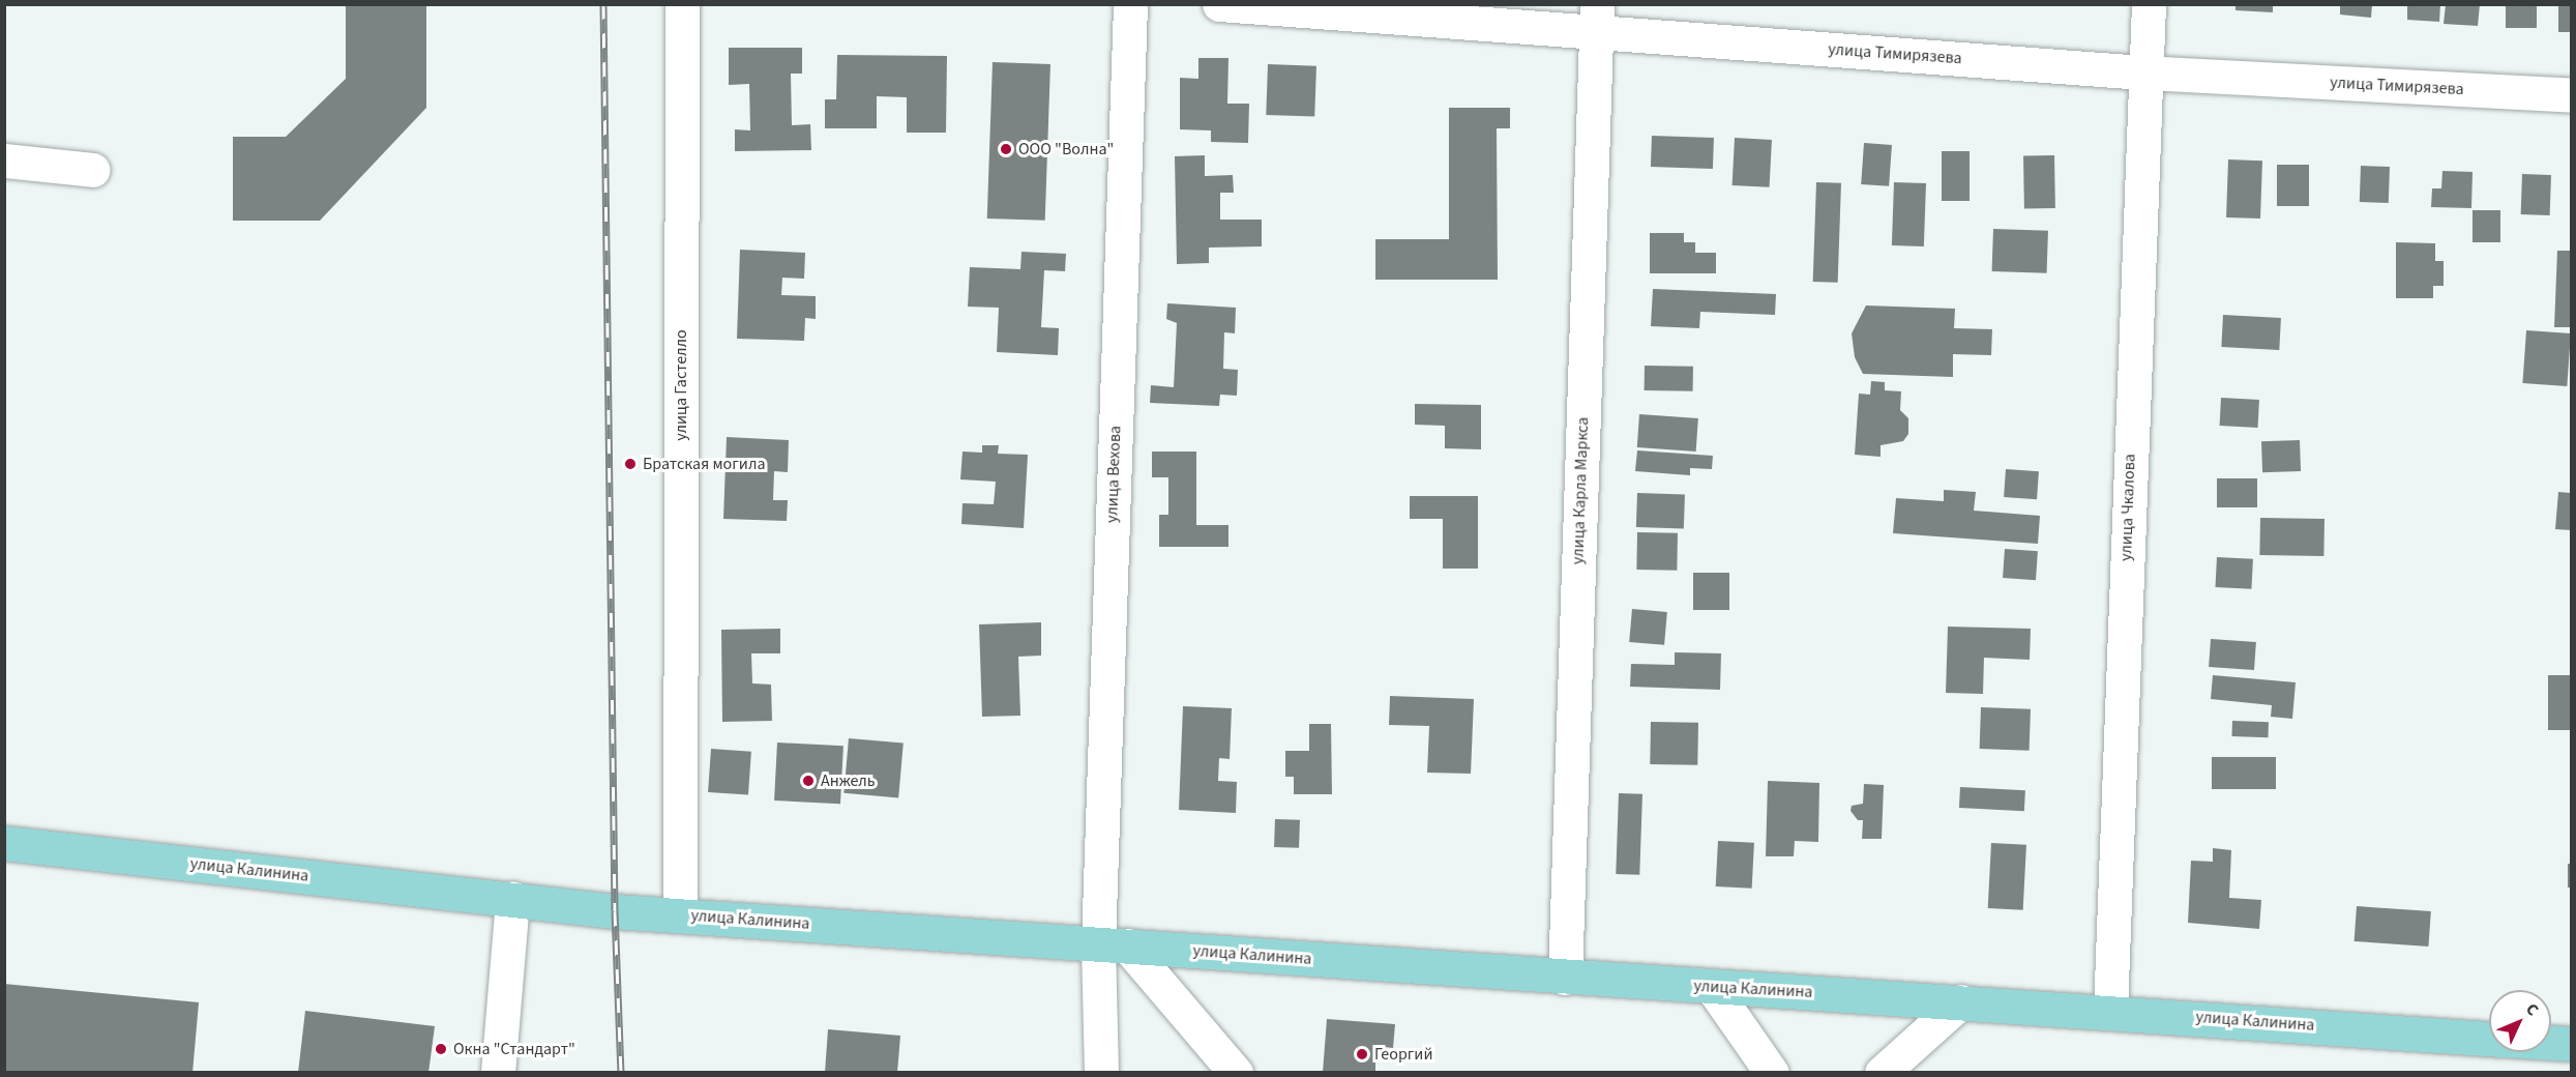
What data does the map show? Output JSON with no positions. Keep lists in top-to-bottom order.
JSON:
{
  "streets": {
    "main road": ["улица Калинина"],
    "street": [
      "улица Тимирязева",
      "улица Гастелло",
      "улица Вехова",
      "улица Карла Маркса",
      "улица Чкалова"
    ]
  },
  "crossings": [
    ["улица Тимирязева", "улица Карла Маркса"],
    ["улица Тимирязева", "улица Чкалова"],
    ["улица Гастелло", "улица Калинина"],
    ["улица Вехова", "улица Калинина"],
    ["улица Карла Маркса", "улица Калинина"],
    ["улица Чкалова", "улица Калинина"]
  ],
  "places": [
    "ООО \"Волна\"",
    "Братская могила",
    "Анжель",
    "Окна \"Стандарт\"",
    "Георгий"
  ],
  "north": "top right"
}
